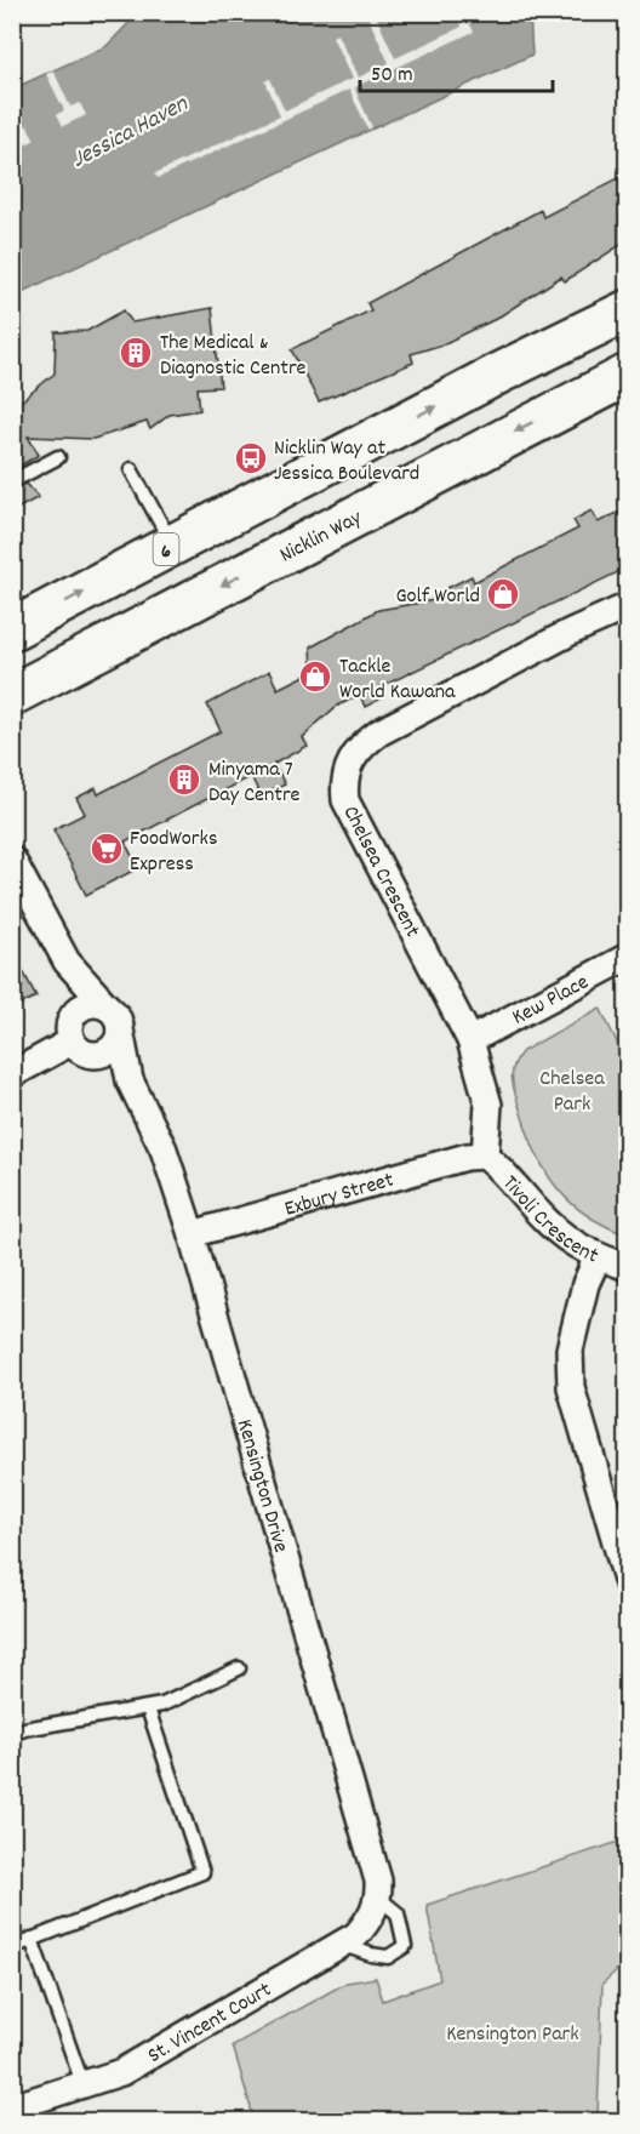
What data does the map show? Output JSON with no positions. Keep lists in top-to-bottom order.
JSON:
{
  "streets": {
    "highway": ["Nicklin Way", "6"],
    "street": [
      "Chelsea Crescent",
      "Kew Place",
      "Exbury Street",
      "Tivoli Crescent",
      "Kensington Drive",
      "St. Vincent Court"
    ]
  },
  "crossings": [
    ["Chelsea Crescent", "Kew Place"],
    ["Chelsea Crescent", "Exbury Street"],
    ["Chelsea Crescent", "Tivoli Crescent"],
    ["Exbury Street", "Tivoli Crescent"],
    ["Exbury Street", "Kensington Drive"],
    ["Kensington Drive", "St. Vincent Court"]
  ],
  "water": ["Jessica Haven"],
  "parks": ["Chelsea Park", "Kensington Park"],
  "places": {
    "building": ["The Medical & Diagnostic Centre", "Minyama 7 Day Centre"],
    "bus stop": ["Nicklin Way at Jessica Boulevard"],
    "shop": ["Golf World", "Tackle World Kawana"],
    "supermarket": ["FoodWorks Express"]
  },
  "scale_bar": "50 m"
}
